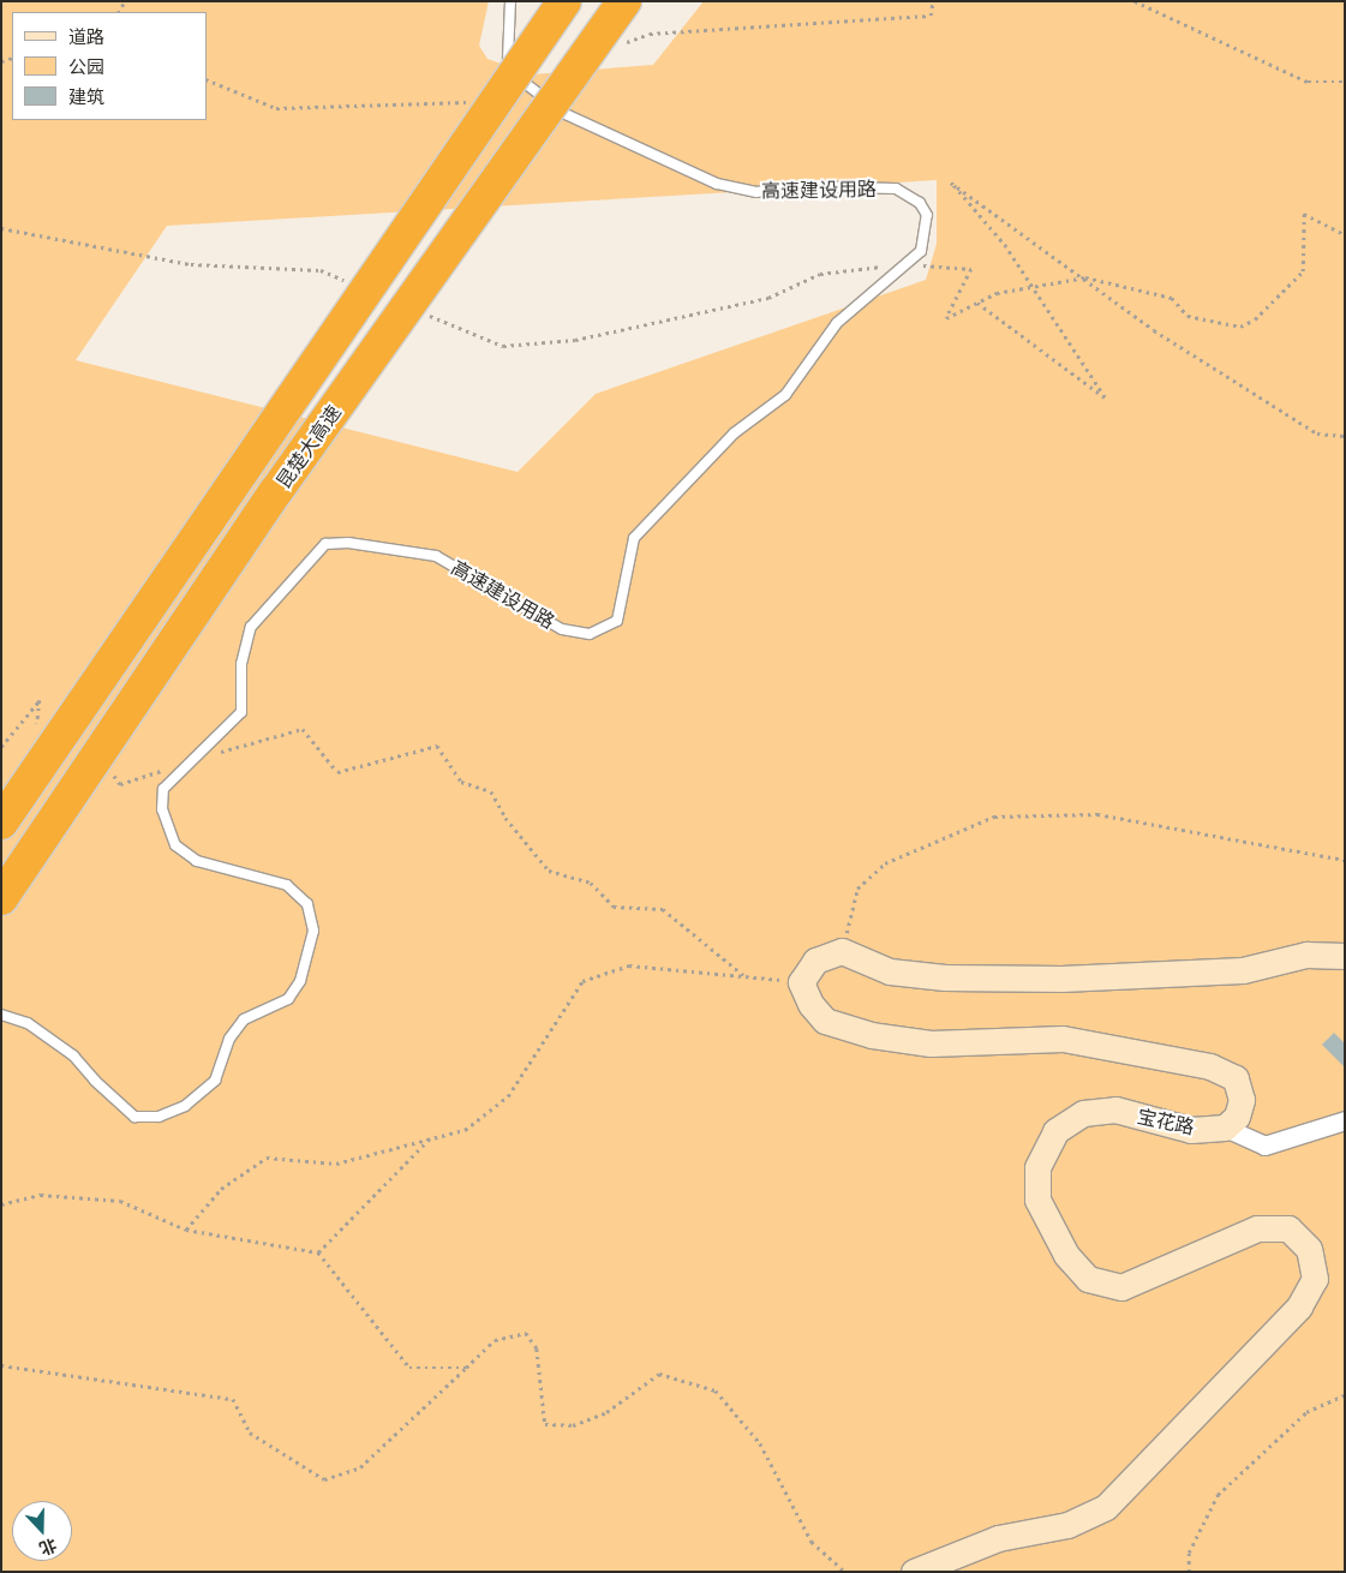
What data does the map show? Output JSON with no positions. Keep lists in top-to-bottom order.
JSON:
{
  "streets": {
    "highway": ["昆楚大高速"],
    "main road": ["宝花路"],
    "lane": ["高速建设用路"]
  },
  "legend": ["道路", "公园", "建筑"],
  "north": "bottom"
}
